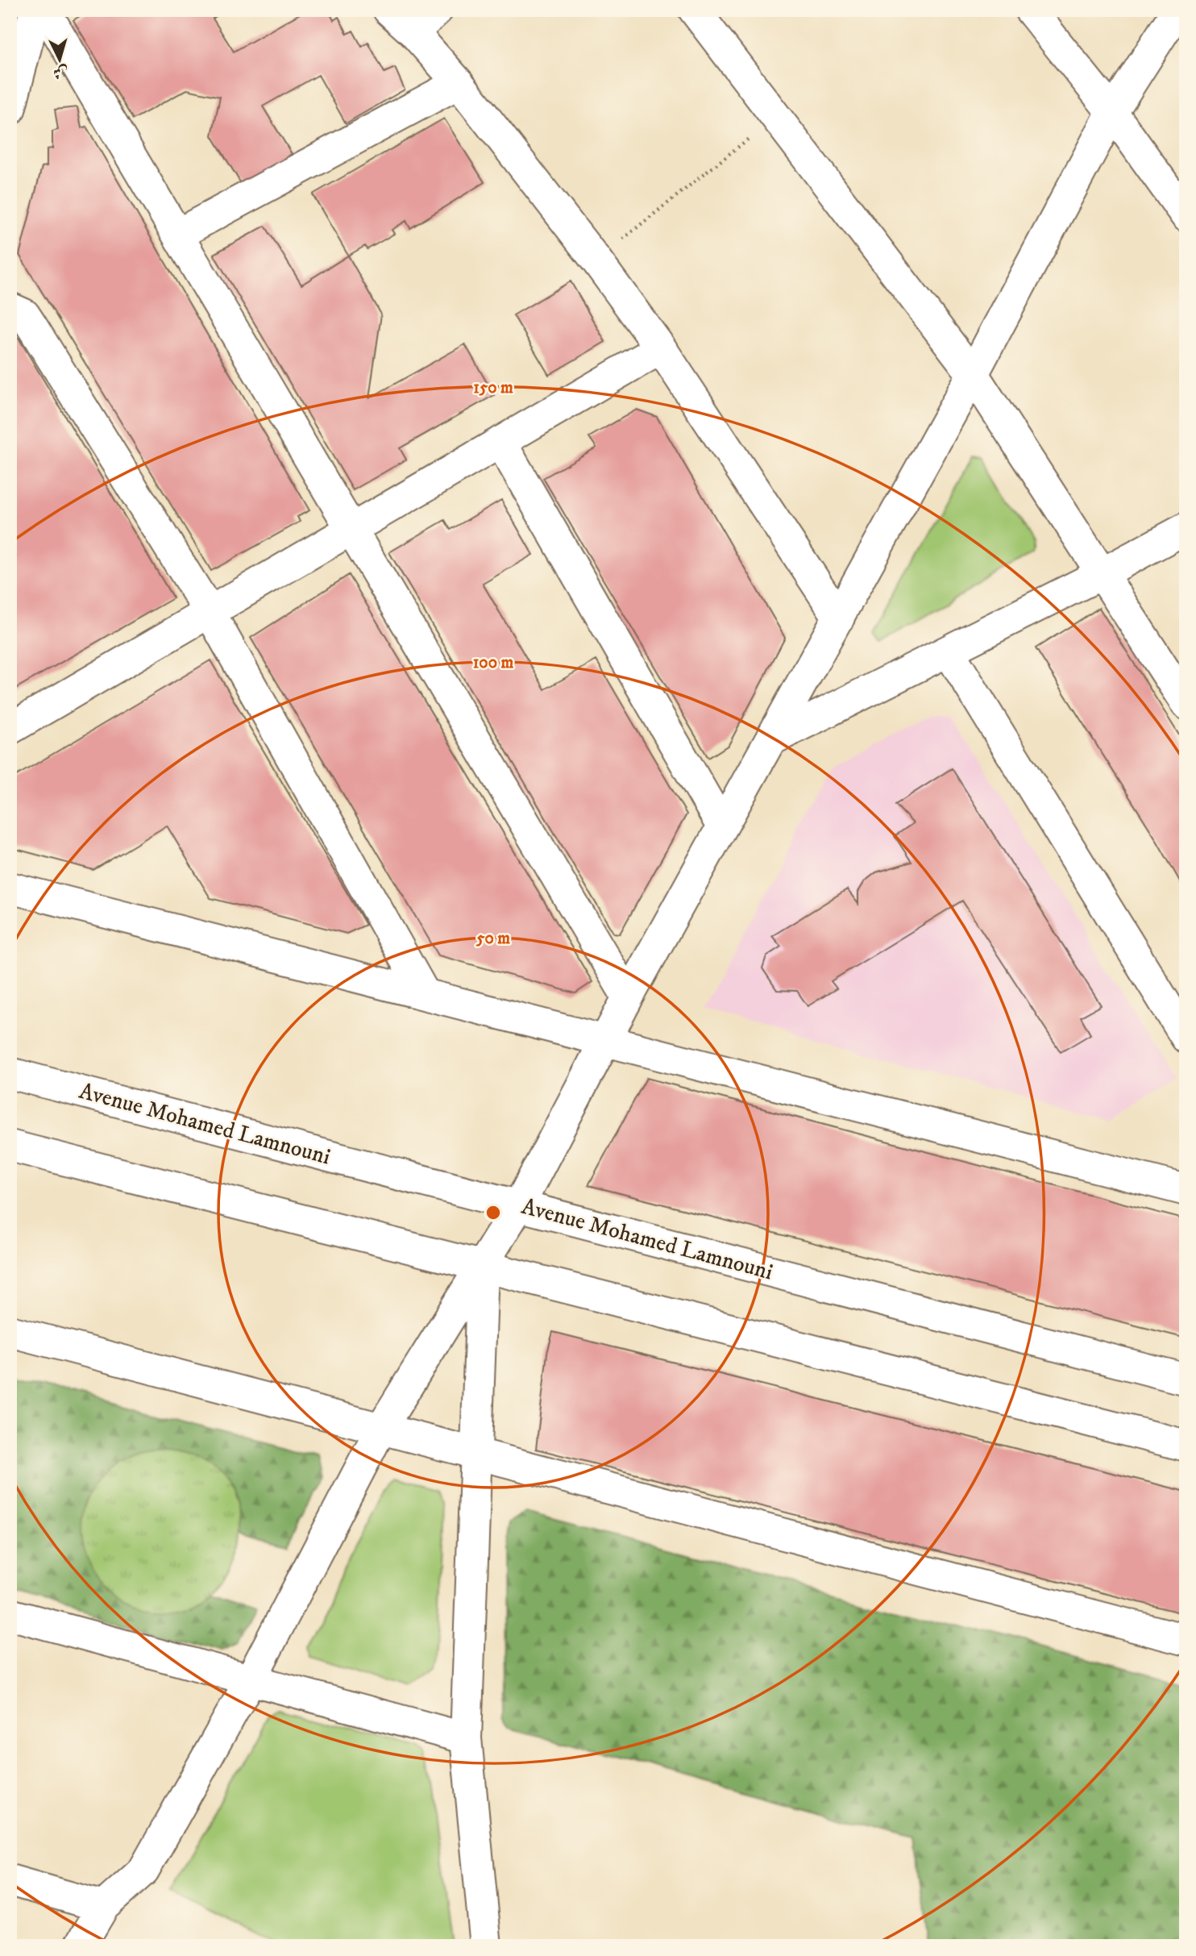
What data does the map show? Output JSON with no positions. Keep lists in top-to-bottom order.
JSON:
{
  "streets": {
    "street": ["Avenue Mohamed Lamnouni"]
  },
  "north": "bottom",
  "rings": ["150 m", "100 m", "50 m"]
}
